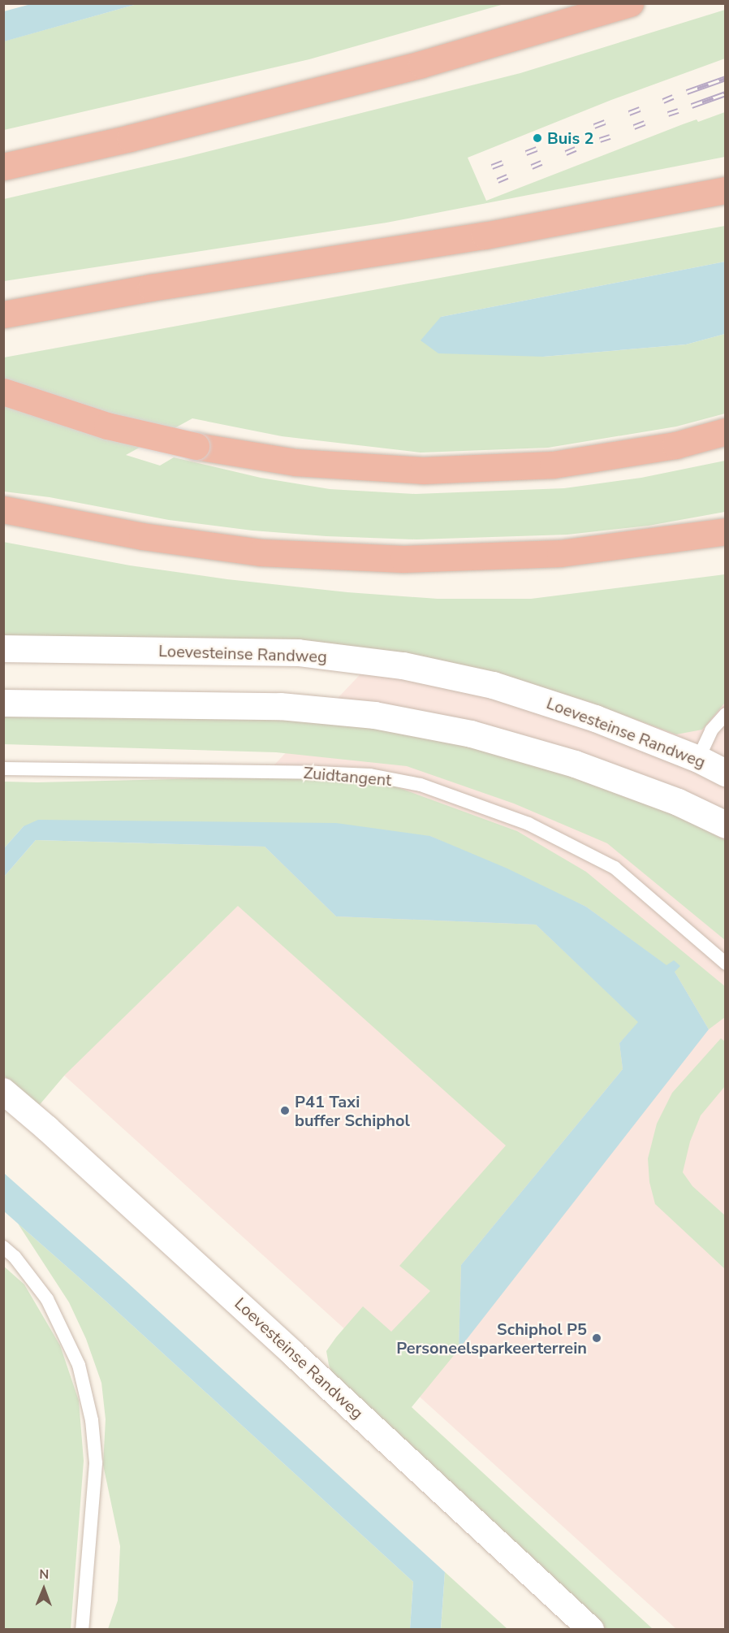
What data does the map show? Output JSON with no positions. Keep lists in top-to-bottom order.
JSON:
{
  "streets": {
    "street": ["Loevesteinse Randweg"],
    "lane": ["Zuidtangent"]
  },
  "places": ["Buis 2", "P41 Taxi buffer Schiphol", "Schiphol P5 Personeelsparkeerterrein"],
  "north": "top"
}
